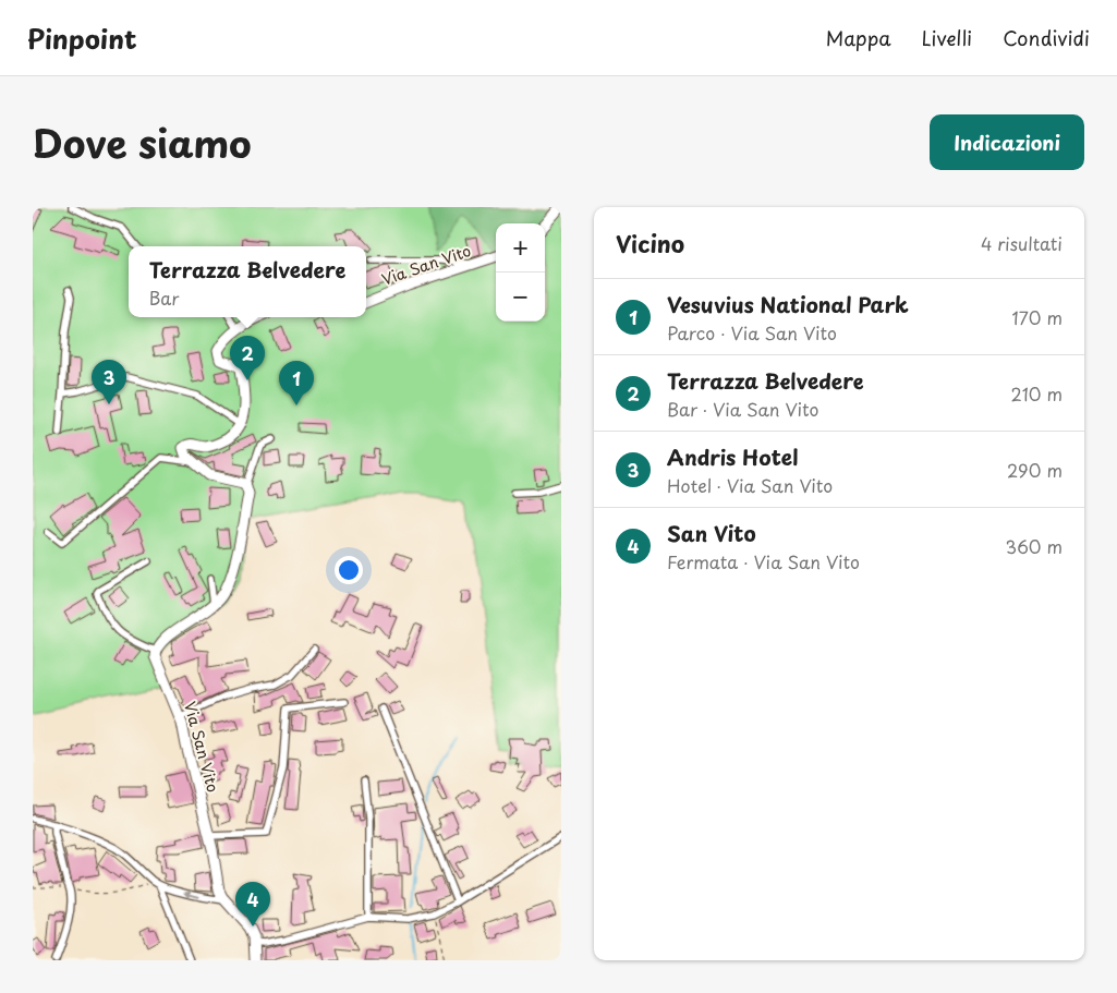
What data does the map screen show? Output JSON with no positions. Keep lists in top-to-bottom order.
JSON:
{
  "streets": {
    "street": ["Via San Vito"]
  },
  "page": {
    "header": "Pinpoint",
    "nav": ["Mappa", "Livelli", "Condividi"],
    "title": "Dove siamo",
    "buttons": "Indicazioni",
    "heading": ["Vicino", "4 risultati"],
    "map_buttons": ["+", "−"],
    "popup": ["Terrazza Belvedere", "Bar"],
    "list": [
      {
        "mark": "1",
        "name": "Vesuvius National Park",
        "note": "Parco · Via San Vito",
        "value": "170 m"
      },
      {
        "mark": "2",
        "name": "Terrazza Belvedere",
        "note": "Bar · Via San Vito",
        "value": "210 m"
      },
      {
        "mark": "3",
        "name": "Andris Hotel",
        "note": "Hotel · Via San Vito",
        "value": "290 m"
      },
      {
        "mark": "4",
        "name": "San Vito",
        "note": "Fermata · Via San Vito",
        "value": "360 m"
      }
    ],
    "pins": [
      "2",
      "3",
      "1",
      "4"
    ]
  }
}
